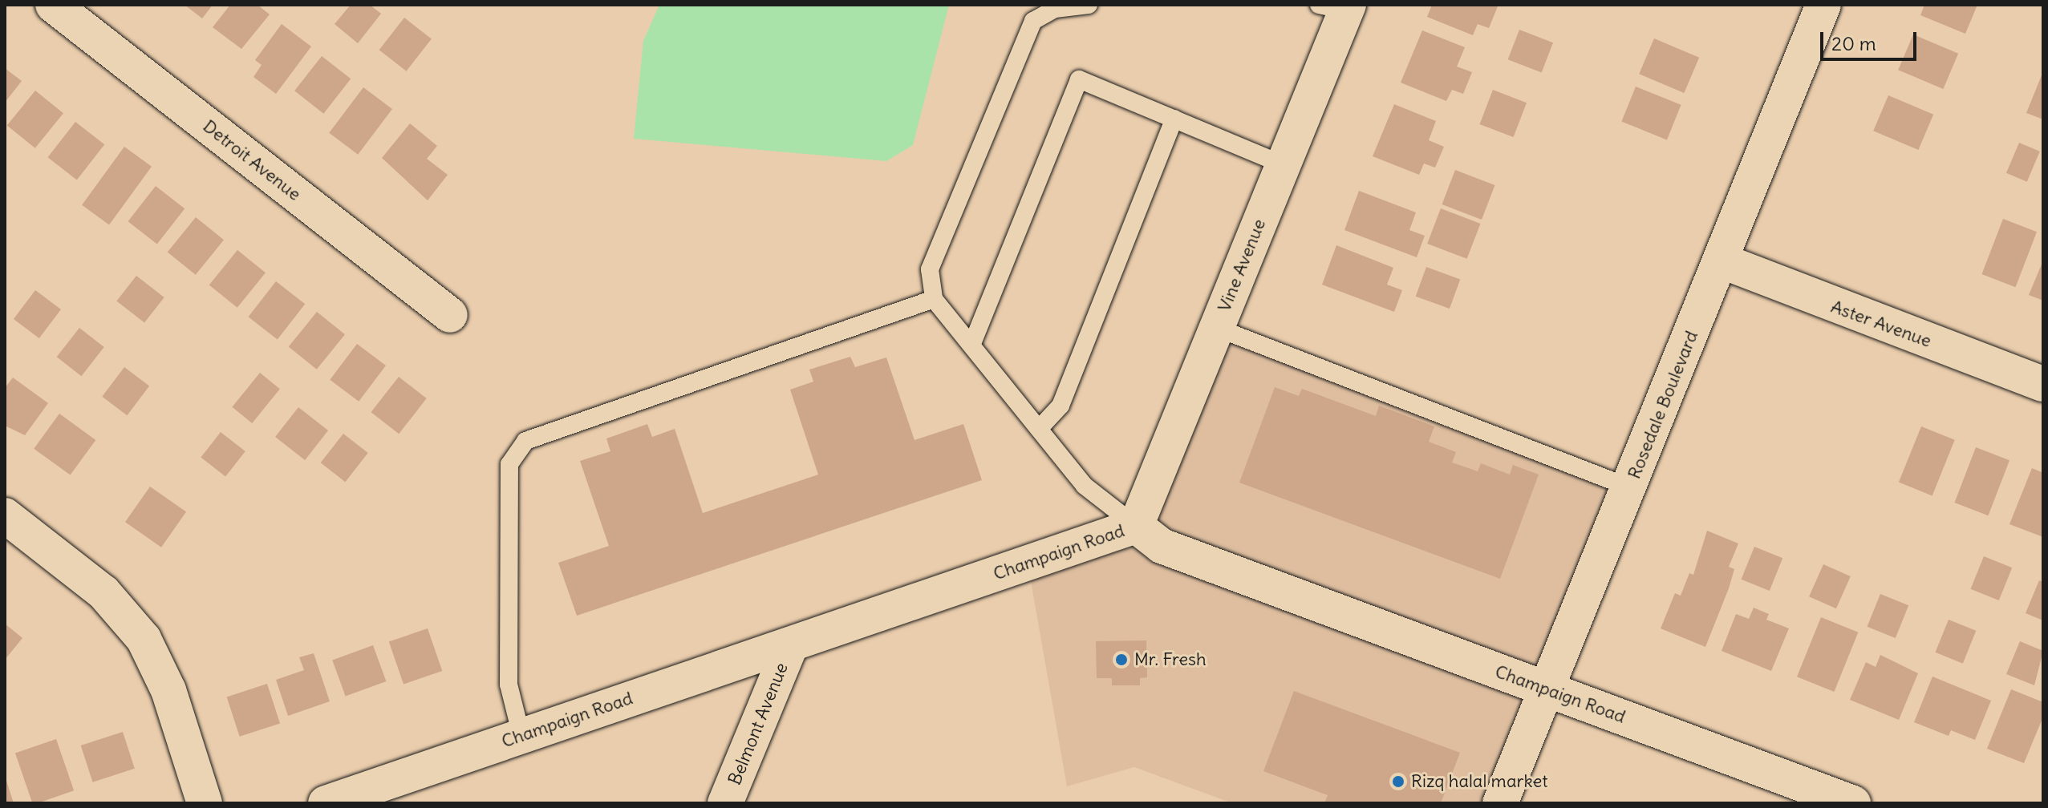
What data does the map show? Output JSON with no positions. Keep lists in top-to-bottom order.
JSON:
{
  "streets": {
    "street": [
      "Detroit Avenue",
      "Vine Avenue",
      "Aster Avenue",
      "Rosedale Boulevard",
      "Champaign Road",
      "Belmont Avenue"
    ]
  },
  "crossings": [
    ["Vine Avenue", "Champaign Road"],
    ["Aster Avenue", "Rosedale Boulevard"],
    ["Rosedale Boulevard", "Champaign Road"],
    ["Champaign Road", "Belmont Avenue"]
  ],
  "places": ["Mr. Fresh", "Rizq halal market"],
  "scale_bar": "20 m"
}
